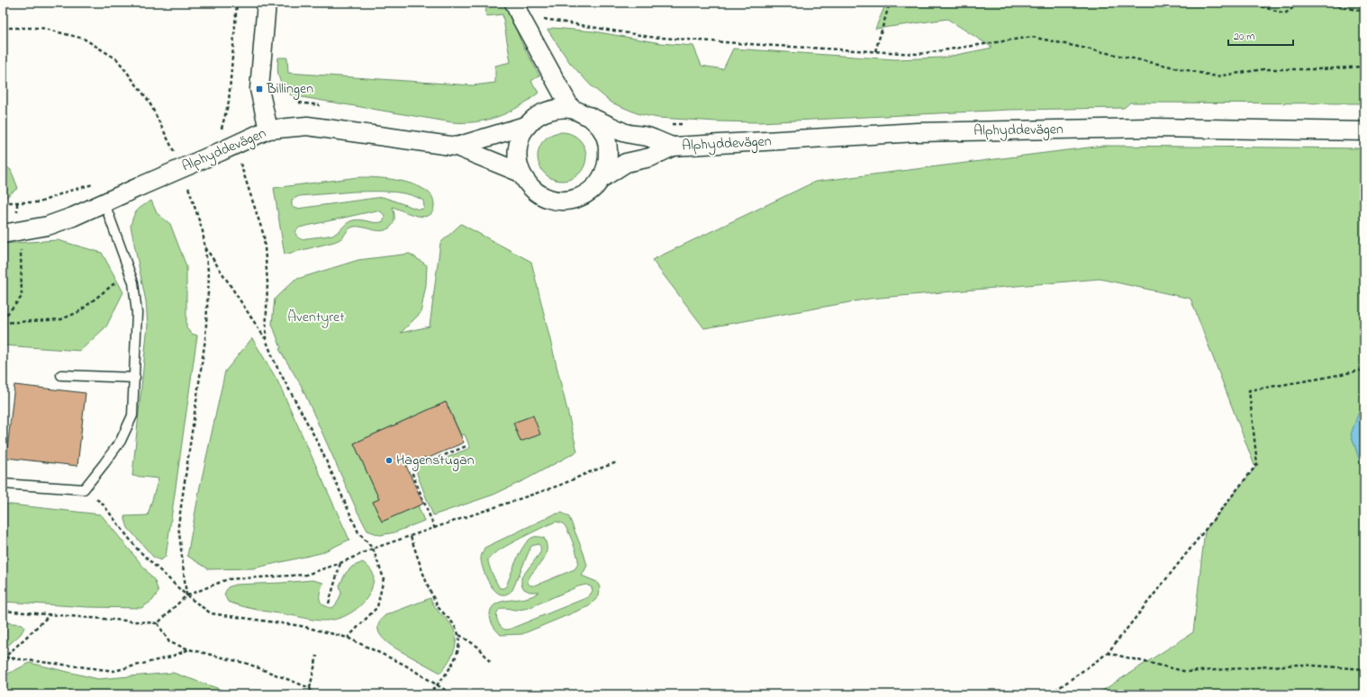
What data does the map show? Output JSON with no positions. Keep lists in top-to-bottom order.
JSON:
{
  "streets": {
    "street": ["Alphyddevägen"]
  },
  "parks": ["Äventyret"],
  "places": {
    "transit": ["Billingen"],
    "other": ["Hagenstugan"]
  },
  "scale_bar": "20 m"
}
